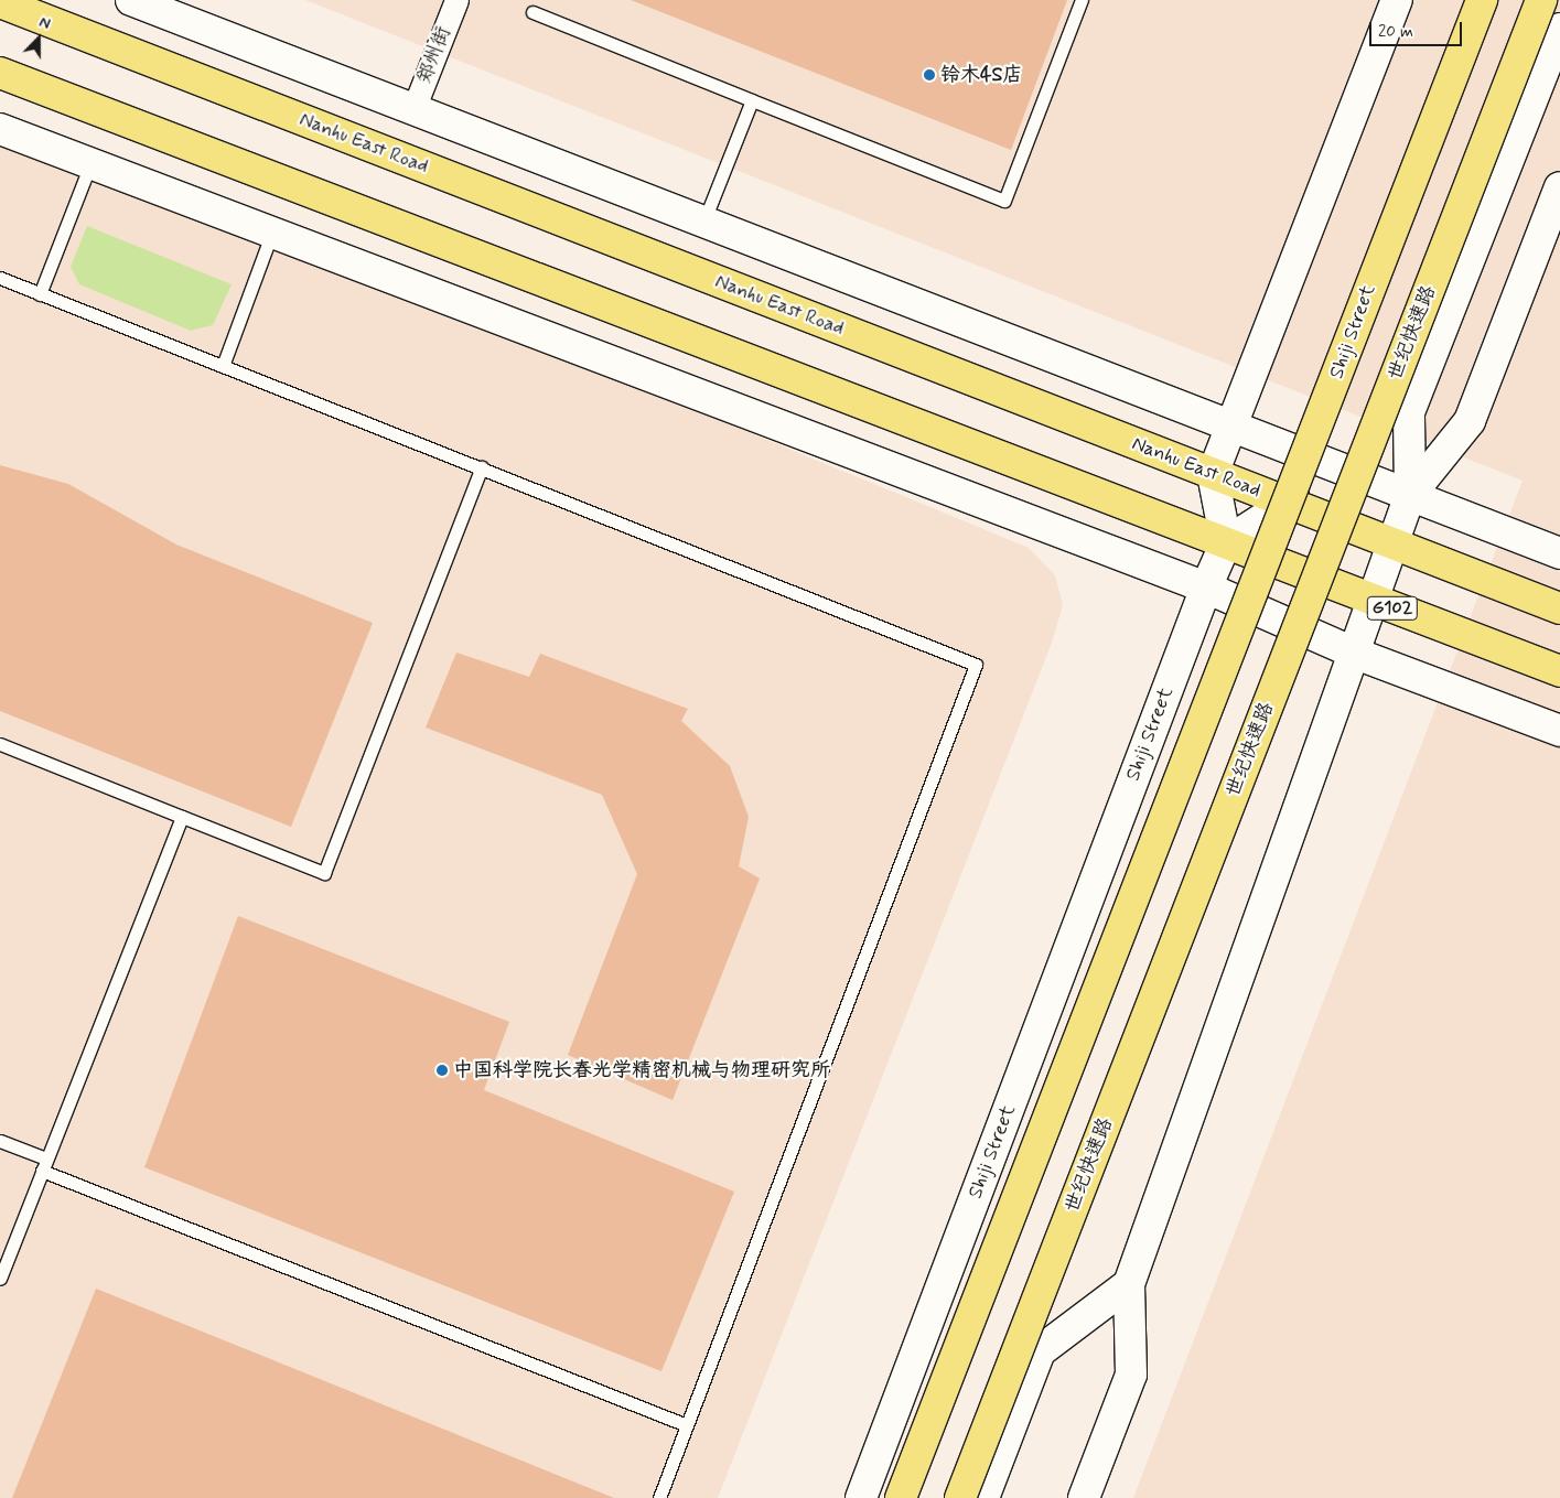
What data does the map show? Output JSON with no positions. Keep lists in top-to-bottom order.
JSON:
{
  "streets": {
    "main road": ["Nanhu East Road", "世纪快速路", "G102"],
    "street": ["郑州街", "Shiji Street"]
  },
  "crossings": [
    ["Nanhu East Road", "Shiji Street"],
    ["Nanhu East Road", "G102"],
    ["Shiji Street", "G102"]
  ],
  "places": ["铃木4S店", "中国科学院长春光学精密机械与物理研究所"],
  "scale_bar": "20 m",
  "north": "top"
}
